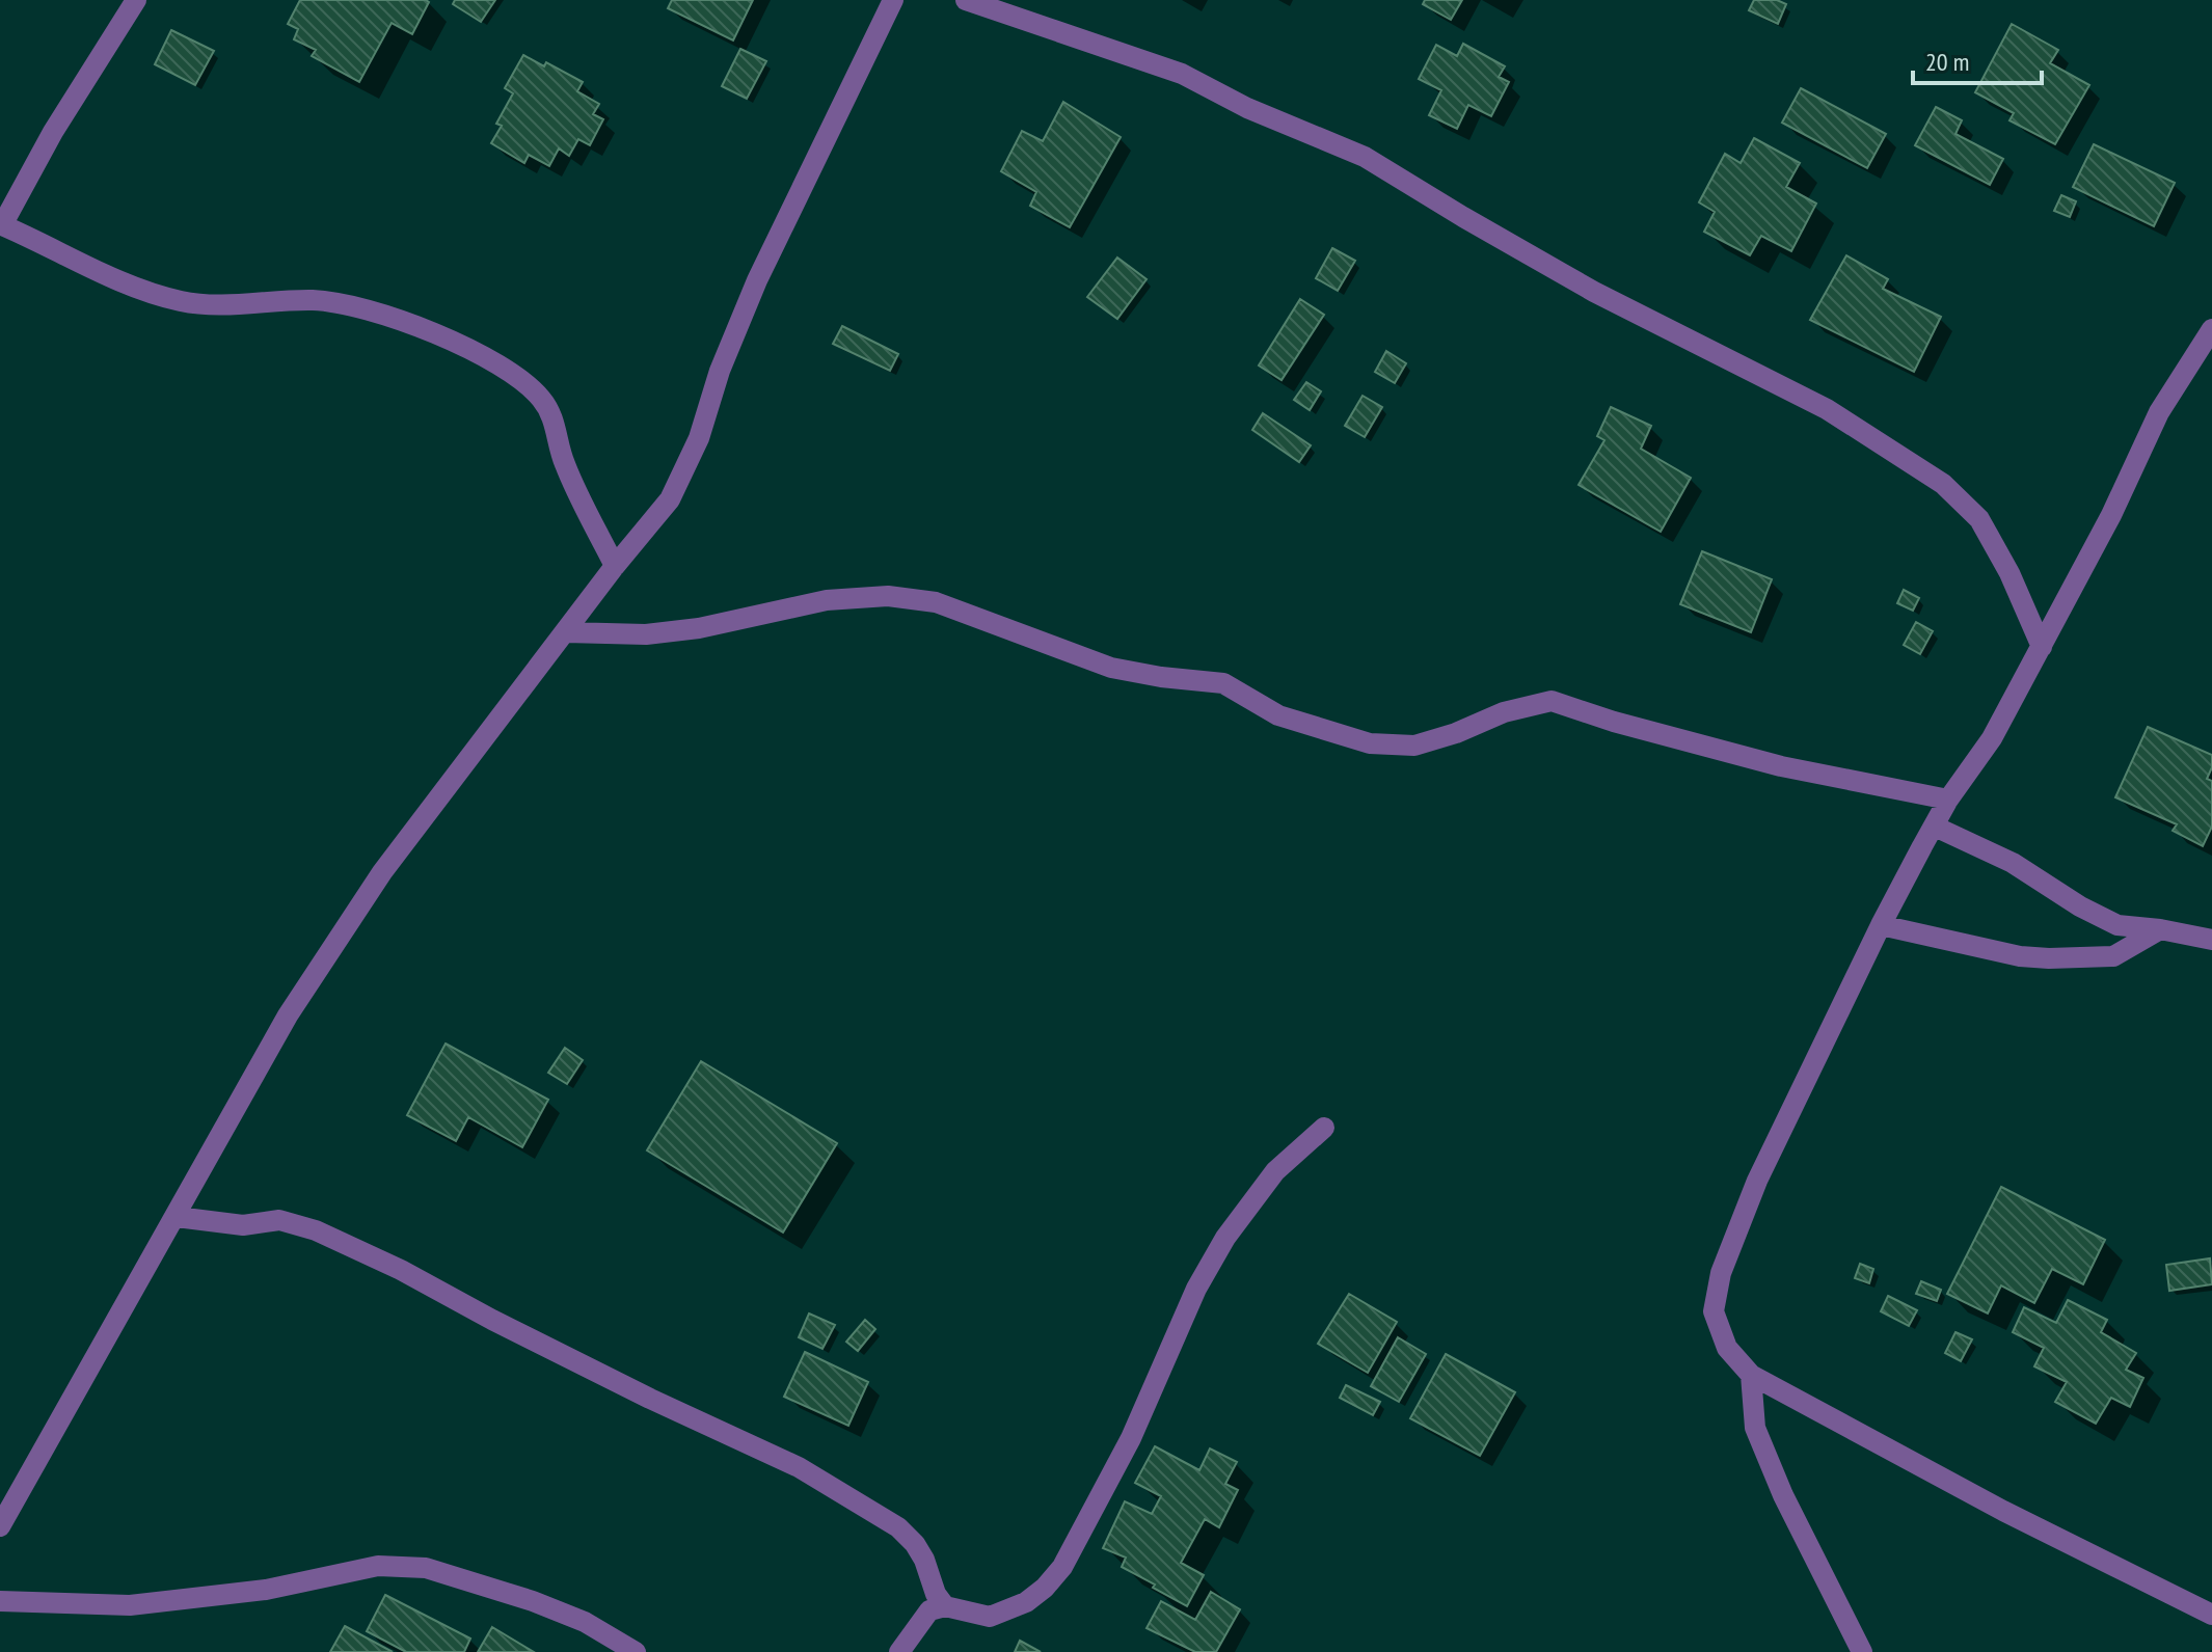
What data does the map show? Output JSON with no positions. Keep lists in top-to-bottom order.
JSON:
{
  "scale_bar": "20 m"
}
